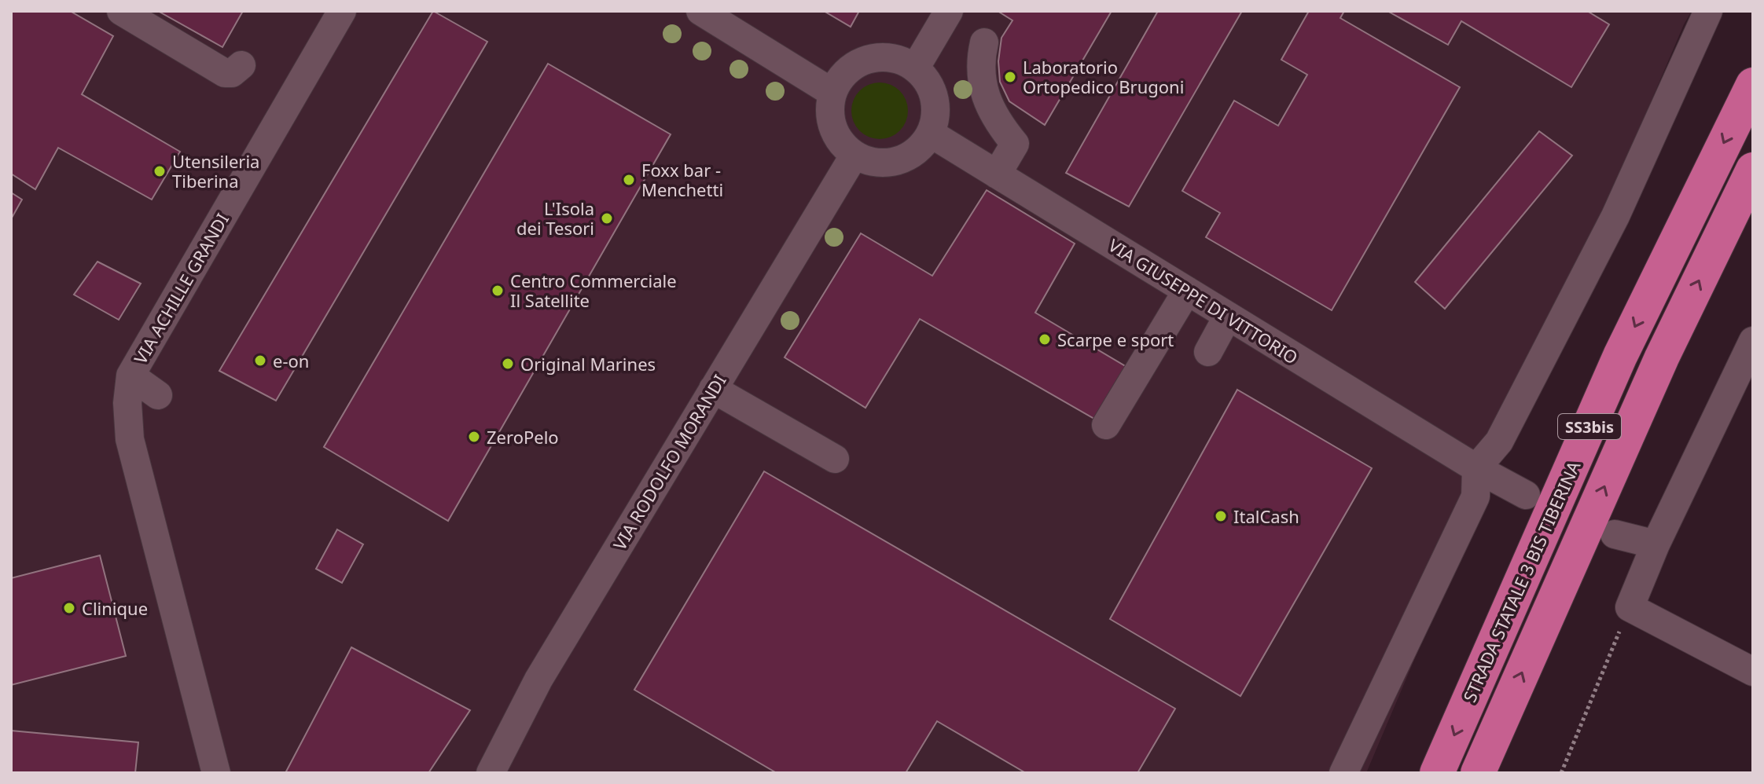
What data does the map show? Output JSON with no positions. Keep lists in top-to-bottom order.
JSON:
{
  "streets": {
    "highway": ["SS3bis", "STRADA STATALE 3 BIS TIBERINA"],
    "street": ["VIA ACHILLE GRANDI", "VIA GIUSEPPE DI VITTORIO", "VIA RODOLFO MORANDI"]
  },
  "crossings": [
    ["VIA GIUSEPPE DI VITTORIO", "VIA RODOLFO MORANDI"]
  ],
  "places": [
    "Laboratorio Ortopedico Brugoni",
    "Utensileria Tiberina",
    "Foxx bar - Menchetti",
    "L'Isola dei Tesori",
    "Centro Commerciale Il Satellite",
    "Scarpe e sport",
    "e-on",
    "Original Marines",
    "ZeroPelo",
    "ItalCash",
    "Clinique"
  ]
}
